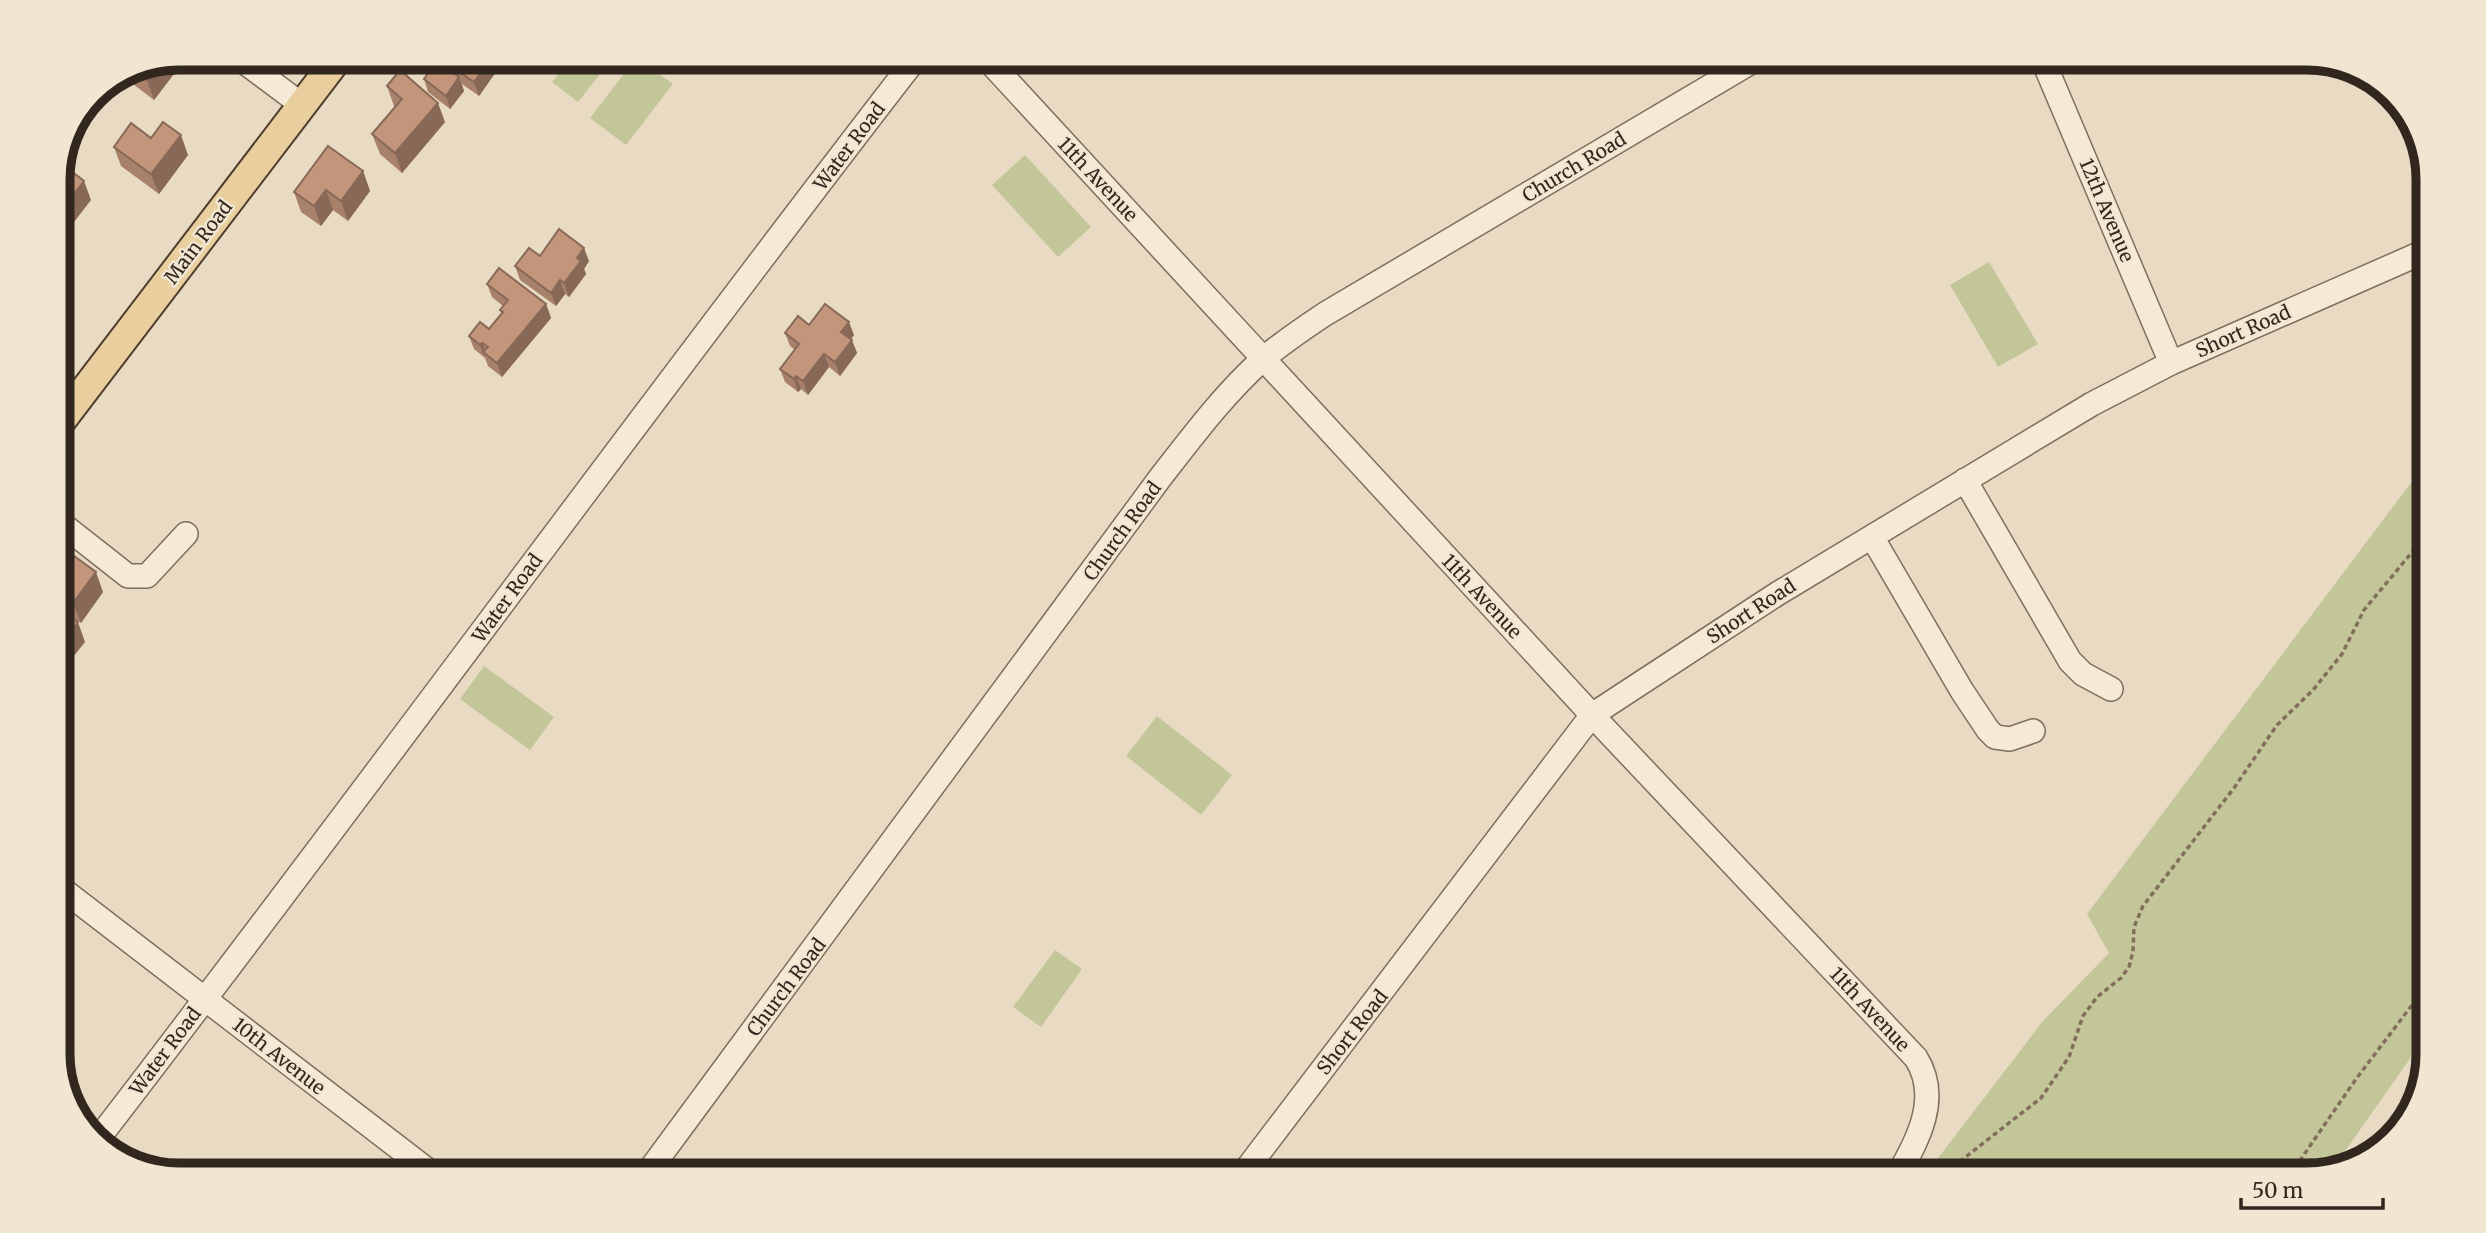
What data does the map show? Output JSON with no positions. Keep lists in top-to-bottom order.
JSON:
{
  "streets": {
    "main road": ["Main Road"],
    "street": [
      "Water Road",
      "Church Road",
      "11th Avenue",
      "12th Avenue",
      "Short Road",
      "10th Avenue"
    ]
  },
  "crossings": [
    ["Water Road", "10th Avenue"],
    ["Church Road", "11th Avenue"],
    ["11th Avenue", "Short Road"],
    ["12th Avenue", "Short Road"]
  ],
  "scale_bar": "50 m"
}
